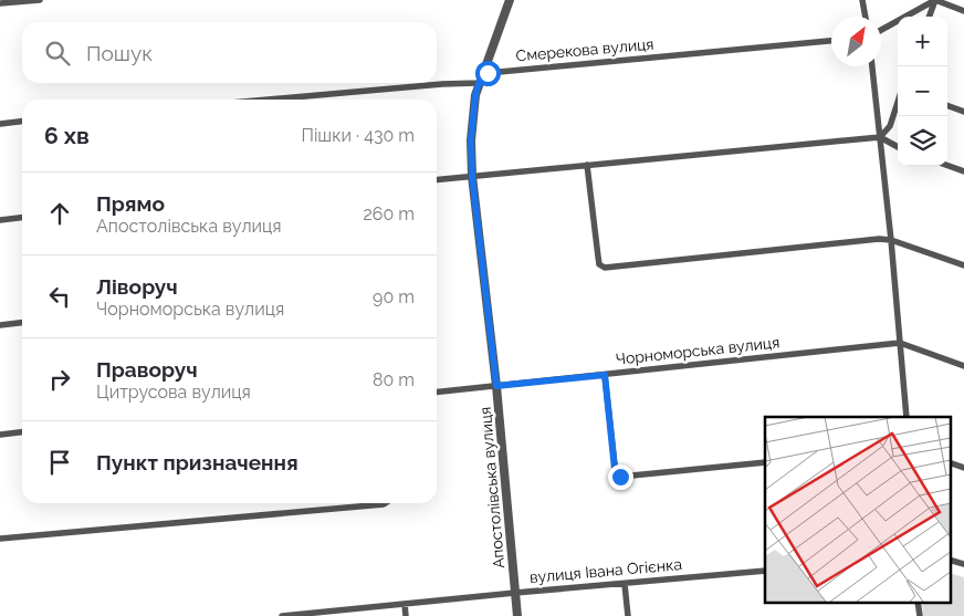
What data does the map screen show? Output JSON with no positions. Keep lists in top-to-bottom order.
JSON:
{
  "streets": {
    "street": [
      "Смерекова вулиця",
      "Чорноморська вулиця",
      "Апостолівська вулиця",
      "вулиця Івана Огієнка"
    ]
  },
  "crossings": [
    ["Смерекова вулиця", "Апостолівська вулиця"],
    ["Чорноморська вулиця", "Апостолівська вулиця"],
    ["Апостолівська вулиця", "вулиця Івана Огієнка"]
  ],
  "north": "top right",
  "page": {
    "map_buttons": ["+", "−"],
    "search": "Пошук",
    "heading": ["6 хв", "Пішки · 430 m"],
    "list": [
      ["Прямо", "Апостолівська вулиця", "260 m"],
      ["Ліворуч", "Чорноморська вулиця", "90 m"],
      ["Праворуч", "Цитрусова вулиця", "80 m"],
      "Пункт призначення"
    ]
  }
}
